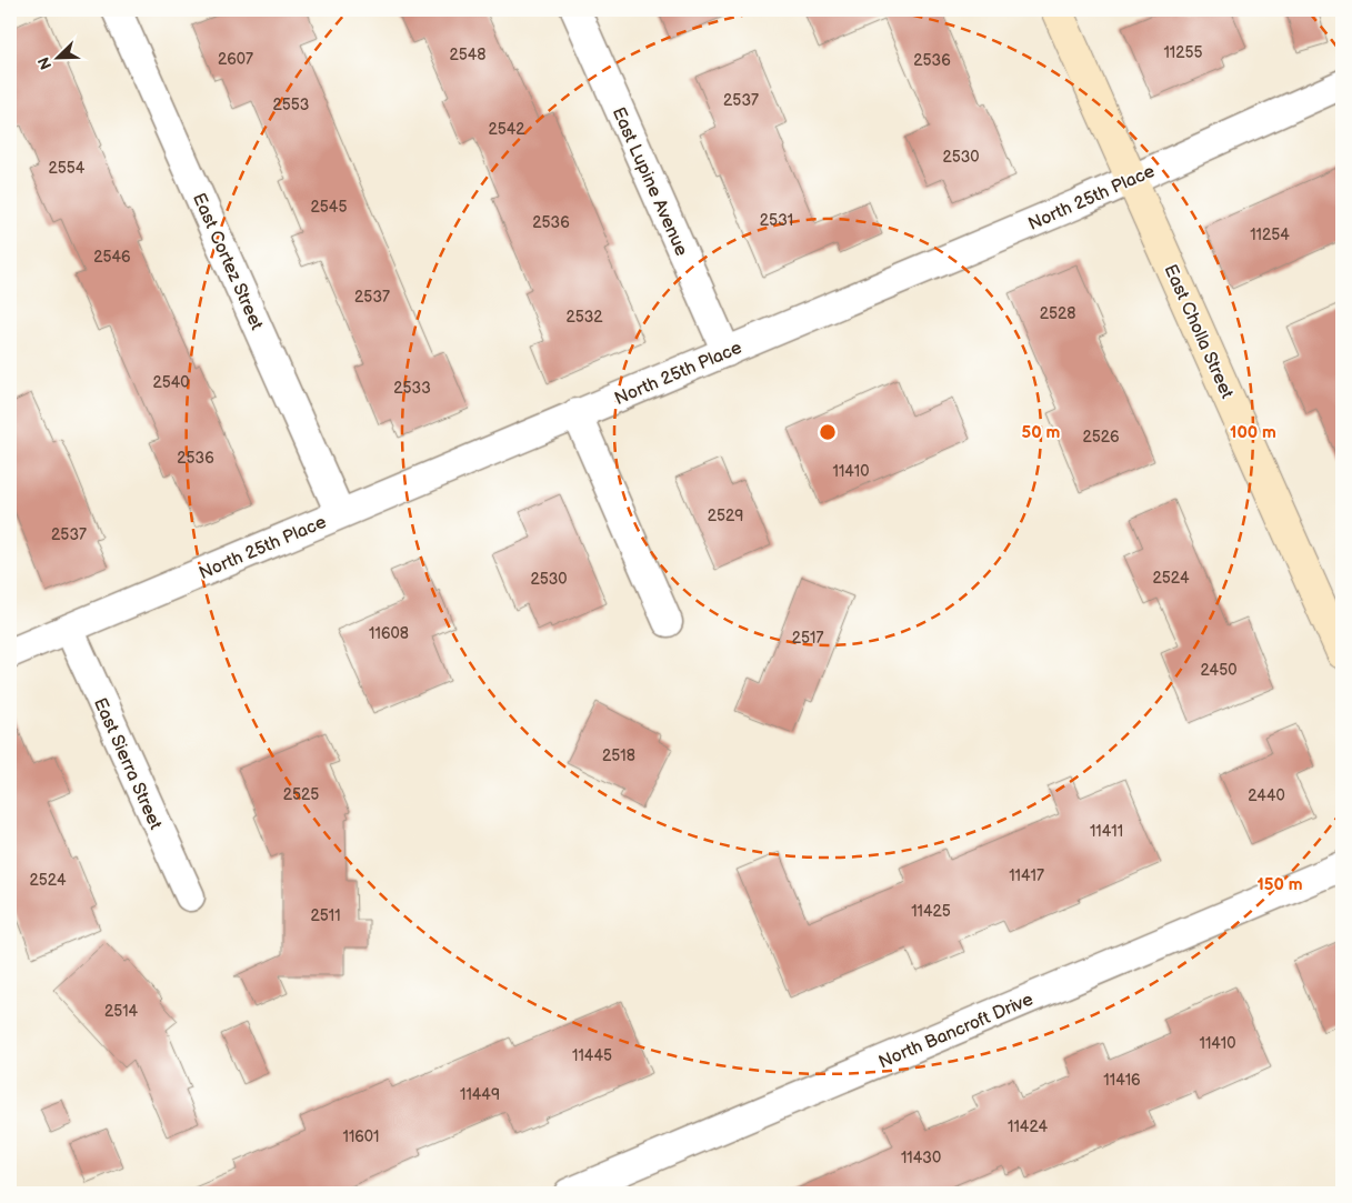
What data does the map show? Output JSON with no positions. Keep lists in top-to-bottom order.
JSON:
{
  "streets": {
    "street": [
      "East Lupine Avenue",
      "North 25th Place",
      "East Cortez Street",
      "East Cholla Street",
      "East Sierra Street",
      "North Bancroft Drive"
    ]
  },
  "crossings": [
    ["East Lupine Avenue", "North 25th Place"],
    ["North 25th Place", "East Cortez Street"],
    ["North 25th Place", "East Cholla Street"],
    ["North 25th Place", "East Sierra Street"]
  ],
  "house_numbers": [
    "11255",
    "2548",
    "2607",
    "2536",
    "2537",
    "2553",
    "2542",
    "2530",
    "2554",
    "2545",
    "2531",
    "2536",
    "11254",
    "2546",
    "2537",
    "2528",
    "2532",
    "2540",
    "2533",
    "2526",
    "2536",
    "11410",
    "2529",
    "2537",
    "2524",
    "2530",
    "11608",
    "2517",
    "2450",
    "2518",
    "2525",
    "2440",
    "11411",
    "11417",
    "2524",
    "11425",
    "2511",
    "2514",
    "11410",
    "11445",
    "11416",
    "11449",
    "11424",
    "11601",
    "11430"
  ],
  "north": "bottom left",
  "rings": ["50 m", "100 m", "150 m"]
}
